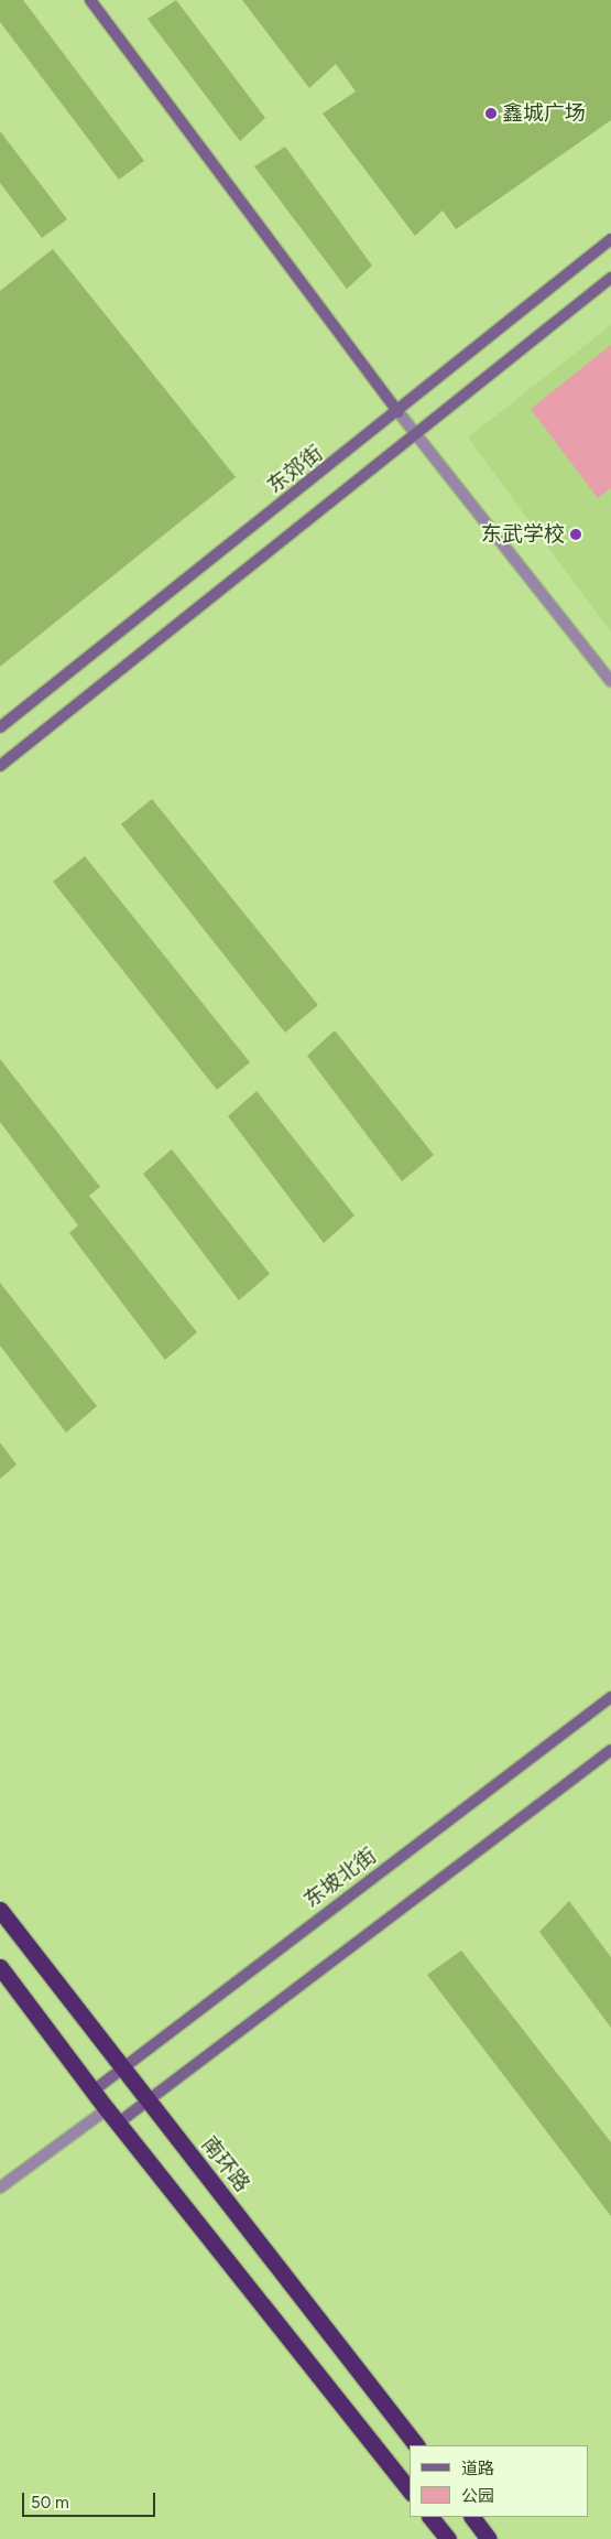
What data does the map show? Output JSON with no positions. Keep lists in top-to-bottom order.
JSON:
{
  "streets": {
    "highway": ["南环路"],
    "main road": ["东郊街", "东坡北街"]
  },
  "crossings": [
    ["东坡北街", "南环路"]
  ],
  "places": ["鑫城广场", "东武学校"],
  "legend": ["道路", "公园"],
  "scale_bar": "50 m"
}
